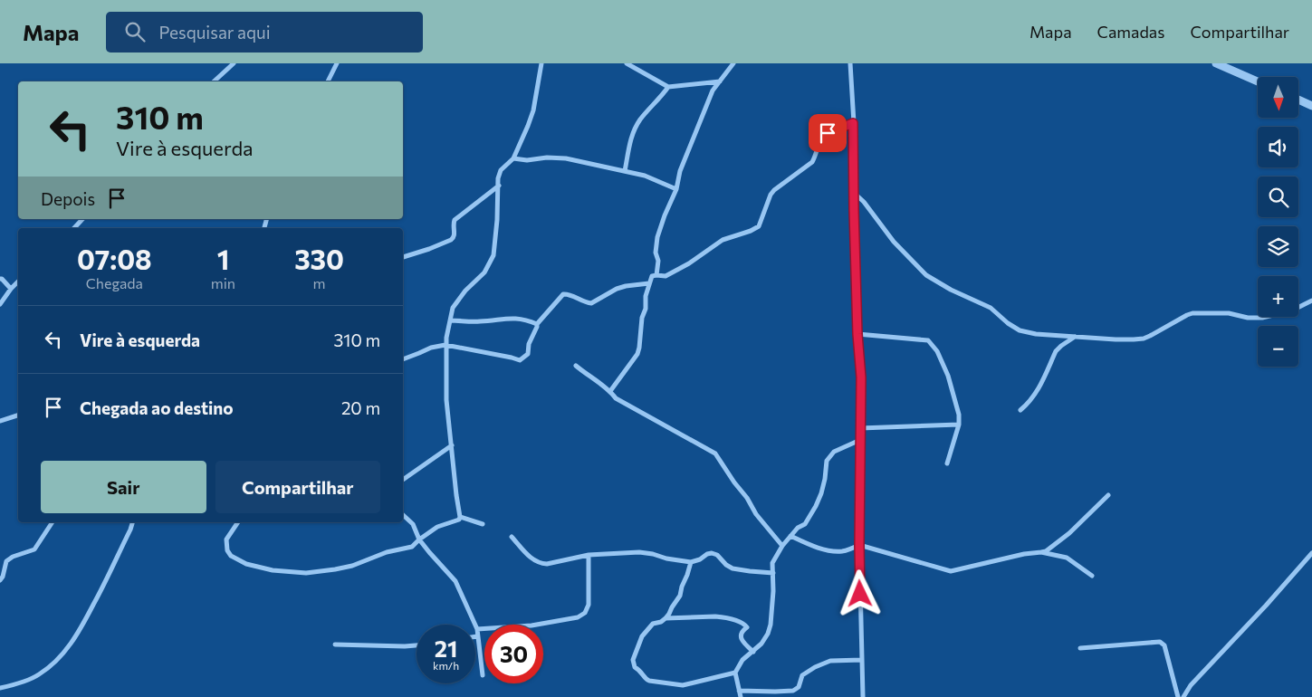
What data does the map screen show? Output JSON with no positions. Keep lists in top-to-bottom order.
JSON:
{
  "north": "bottom",
  "page": {
    "header": "Mapa",
    "search": "Pesquisar aqui",
    "nav": ["Mapa", "Camadas", "Compartilhar"],
    "map_buttons": ["+", "−"],
    "turn": ["310 m", "Vire à esquerda"],
    "then": "Depois",
    "eta": [
      "07:08",
      "Chegada",
      "1",
      "min",
      "330",
      "m"
    ],
    "list": [
      {
        "name": "Vire à esquerda",
        "value": "310 m"
      },
      {
        "name": "Chegada ao destino",
        "value": "20 m"
      }
    ],
    "buttons": ["Sair", "Compartilhar"],
    "speed": "21 km/h",
    "limit": "30"
  }
}
